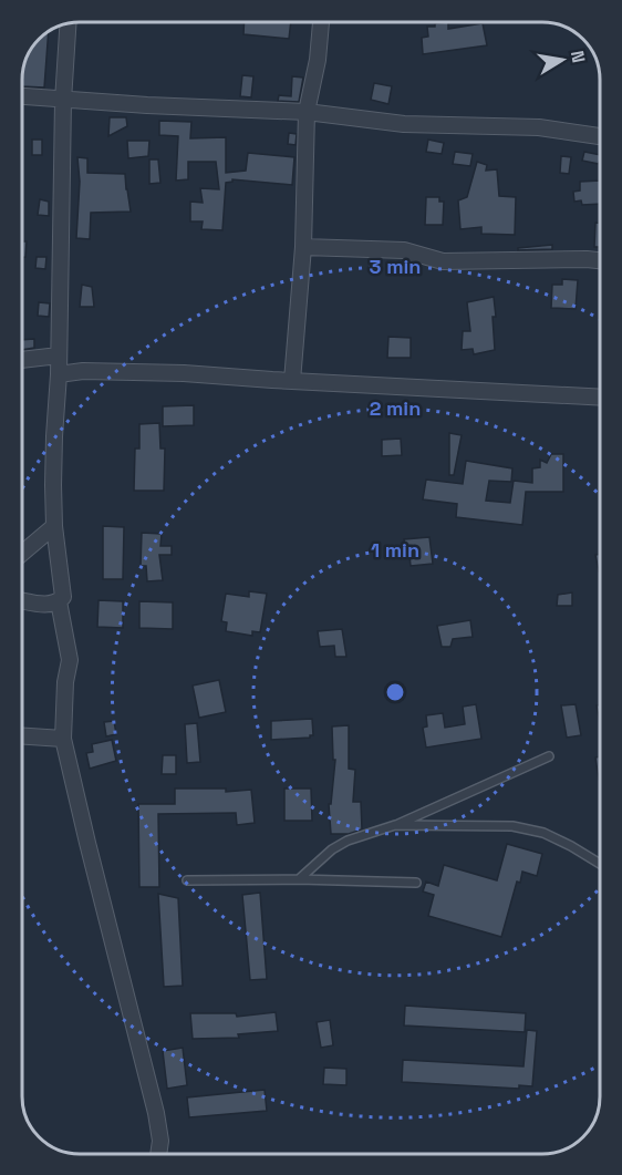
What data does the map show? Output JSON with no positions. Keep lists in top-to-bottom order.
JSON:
{
  "north": "right",
  "rings": ["3 min", "2 min", "1 min"]
}
